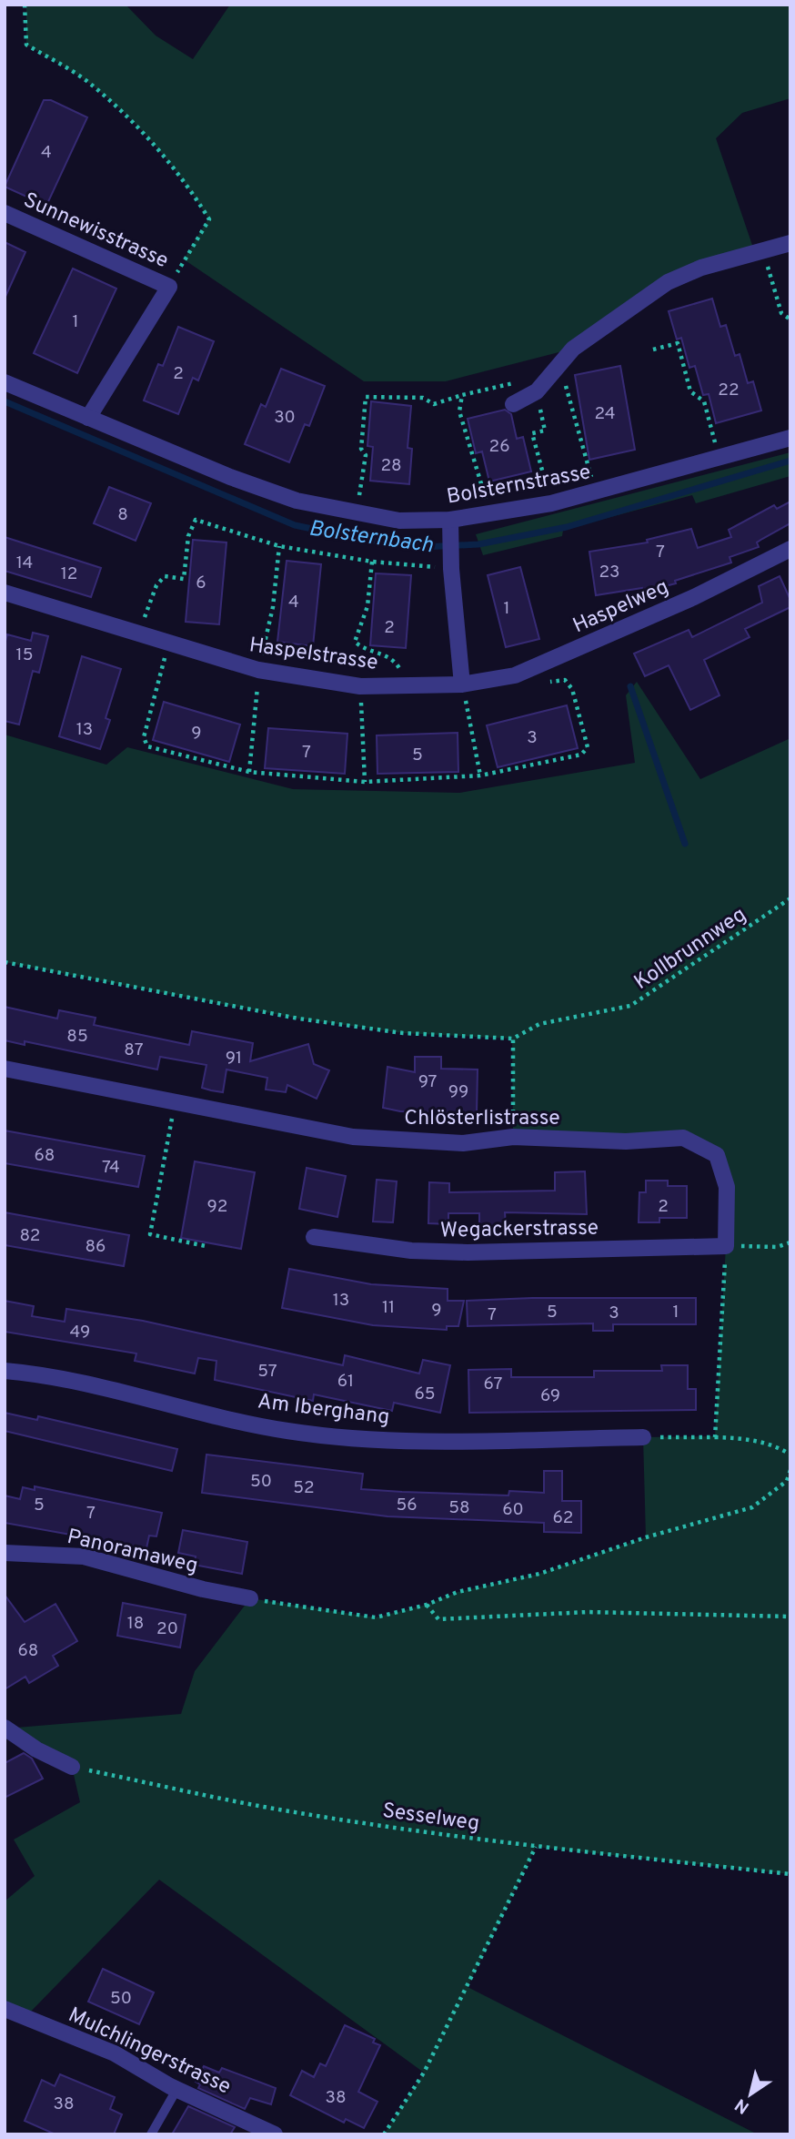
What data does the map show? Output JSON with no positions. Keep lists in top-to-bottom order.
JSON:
{
  "streets": {
    "street": [
      "Sunnewisstrasse",
      "Bolsternstrasse",
      "Haspelweg",
      "Haspelstrasse",
      "Chlösterlistrasse",
      "Wegackerstrasse",
      "Am Iberghang",
      "Panoramaweg",
      "Mulchlingerstrasse"
    ],
    "path": ["Kollbrunnweg", "Sesselweg"]
  },
  "crossings": [
    ["Sunnewisstrasse", "Bolsternstrasse"],
    ["Haspelweg", "Haspelstrasse"],
    ["Chlösterlistrasse", "Wegackerstrasse"]
  ],
  "water": ["Bolsternbach"],
  "house_numbers": [
    "4",
    "1",
    "2",
    "22",
    "24",
    "30",
    "26",
    "28",
    "8",
    "7",
    "14",
    "23",
    "12",
    "6",
    "4",
    "1",
    "2",
    "15",
    "13",
    "9",
    "3",
    "7",
    "5",
    "85",
    "87",
    "91",
    "97",
    "99",
    "68",
    "74",
    "92",
    "2",
    "82",
    "86",
    "13",
    "11",
    "9",
    "5",
    "1",
    "3",
    "7",
    "49",
    "57",
    "61",
    "67",
    "65",
    "69",
    "50",
    "52",
    "5",
    "56",
    "58",
    "60",
    "7",
    "62",
    "18",
    "20",
    "68",
    "50",
    "38",
    "38"
  ],
  "north": "bottom left"
}
